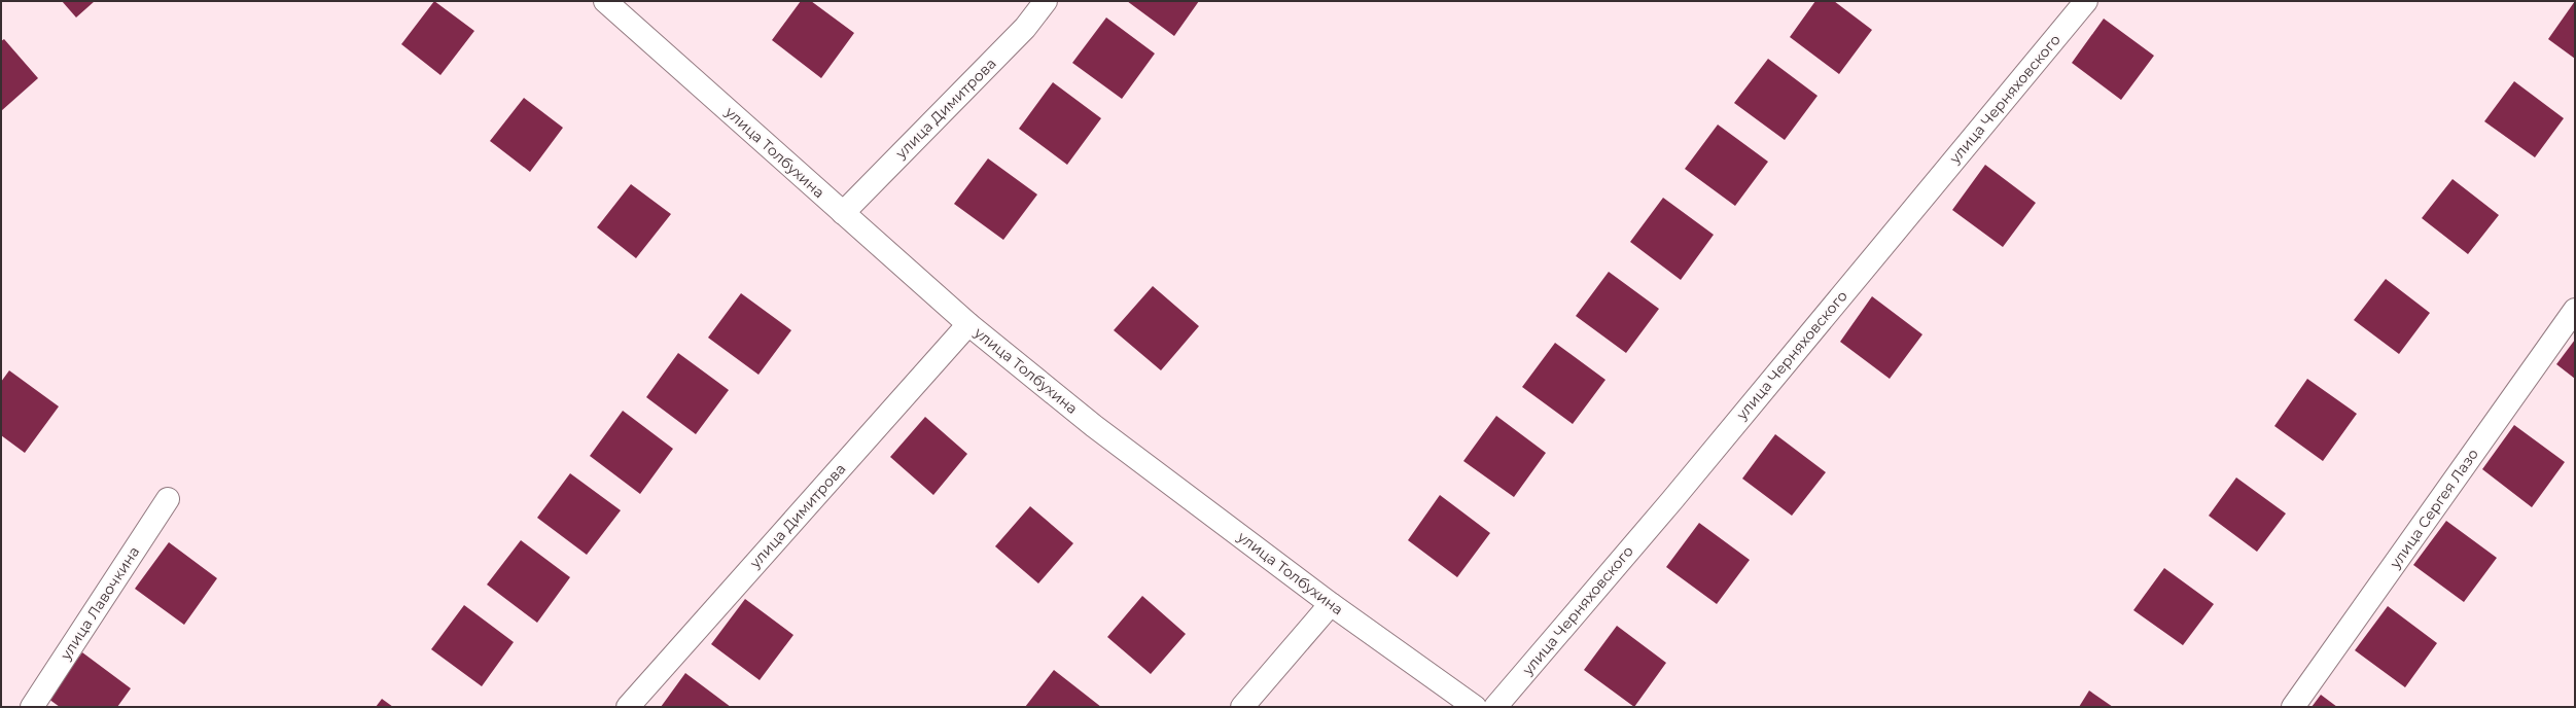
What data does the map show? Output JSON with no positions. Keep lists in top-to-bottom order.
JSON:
{
  "streets": {
    "street": [
      "улица Черняховского",
      "улица Димитрова",
      "улица Толбухина",
      "улица Сергея Лазо",
      "улица Лавочкина"
    ]
  },
  "crossings": [
    ["улица Димитрова", "улица Толбухина"]
  ]
}
